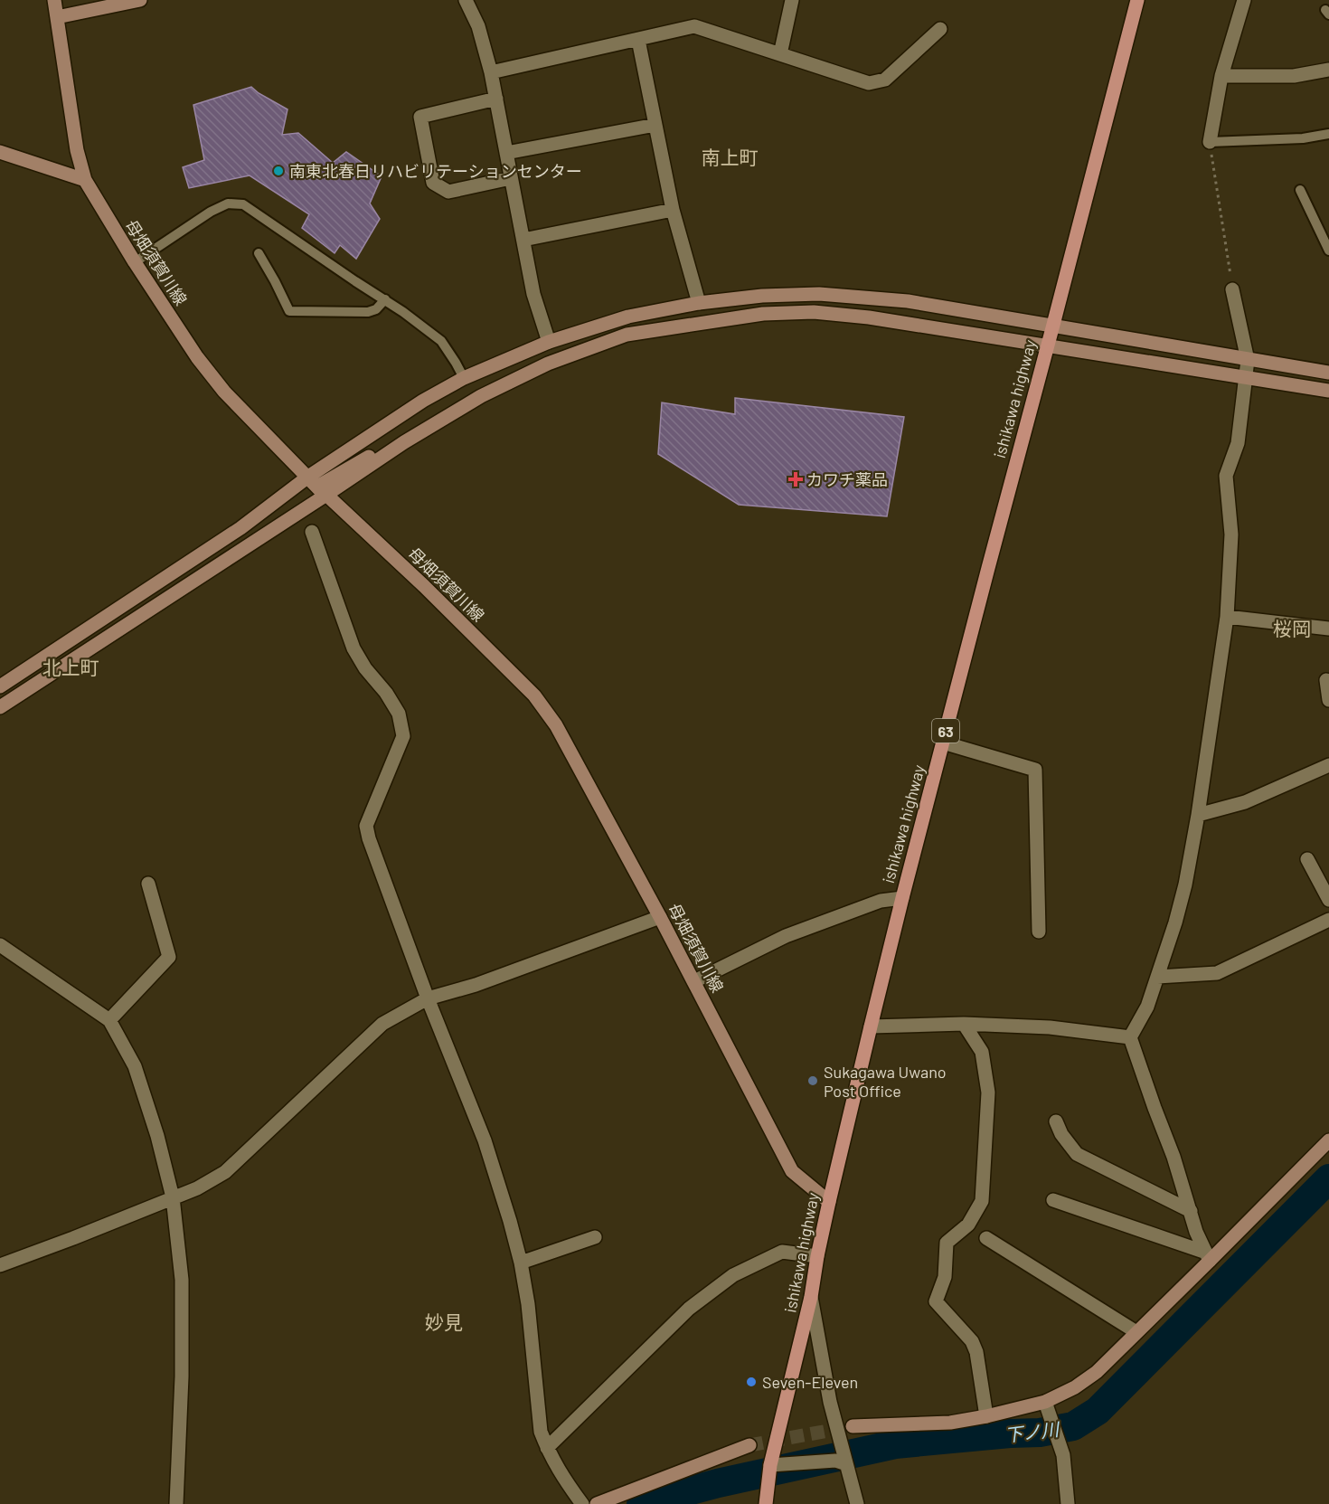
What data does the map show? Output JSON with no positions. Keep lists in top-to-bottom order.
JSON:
{
  "streets": {
    "main road": ["ishikawa highway", "63"],
    "street": ["母畑須賀川線"]
  },
  "crossings": [
    ["母畑須賀川線", "ishikawa highway"]
  ],
  "districts": [
    "南上町",
    "桜岡",
    "北上町",
    "妙見"
  ],
  "water": ["下ノ川"],
  "places": {
    "other": ["南東北春日リハビリテーションセンター", "Sukagawa Uwano Post Office", "Seven-Eleven"],
    "health": ["カワチ薬品"]
  }
}
